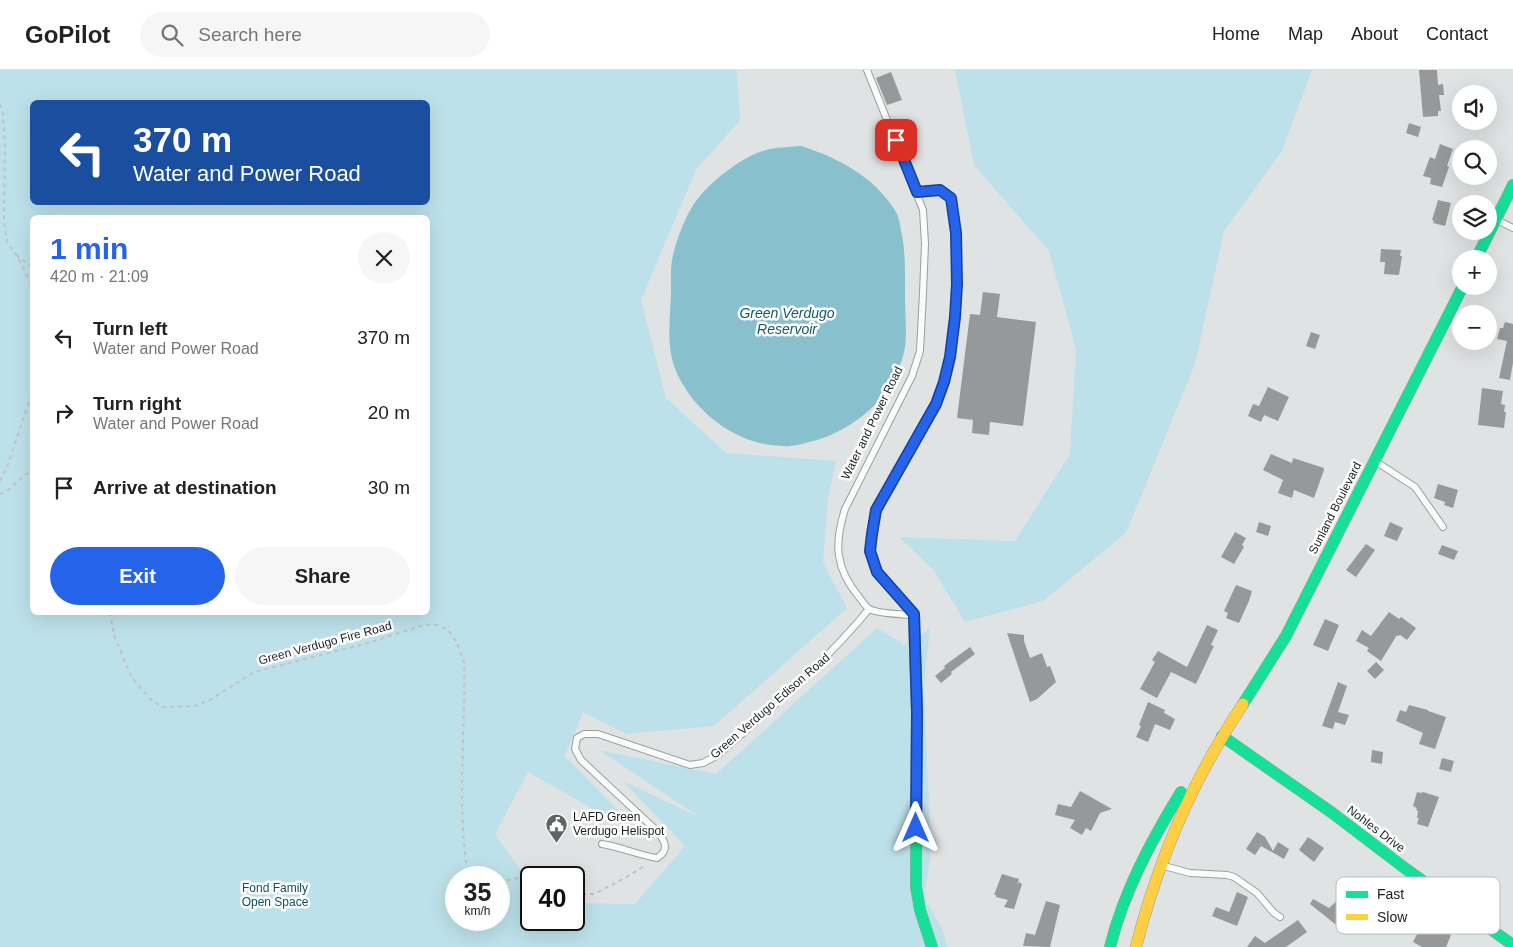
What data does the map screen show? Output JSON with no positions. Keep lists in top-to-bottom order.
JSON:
{
  "streets": {
    "main road": ["Sunland Boulevard", "Nohles Drive"],
    "lane": ["Water and Power Road", "Green Verdugo Edison Road"],
    "path": ["Green Verdugo Fire Road"]
  },
  "crossings": [
    ["Water and Power Road", "Green Verdugo Edison Road"],
    ["Sunland Boulevard", "Nohles Drive"]
  ],
  "water": ["Green Verdugo Reservoir"],
  "parks": ["Fond Family Open Space"],
  "places": {
    "public building": ["LAFD Green Verdugo Helispot"]
  },
  "legend": ["Fast", "Slow"],
  "page": {
    "header": "GoPilot",
    "search": "Search here",
    "nav": [
      "Home",
      "Map",
      "About",
      "Contact"
    ],
    "map_buttons": ["+", "−"],
    "turn": ["370 m", "Water and Power Road"],
    "heading": ["1 min", "420 m · 21:09"],
    "list": [
      {
        "name": "Turn left",
        "note": "Water and Power Road",
        "value": "370 m"
      },
      {
        "name": "Turn right",
        "note": "Water and Power Road",
        "value": "20 m"
      },
      {
        "name": "Arrive at destination",
        "value": "30 m"
      }
    ],
    "buttons": ["Exit", "Share"],
    "speed": "35 km/h",
    "limit": "40"
  }
}
